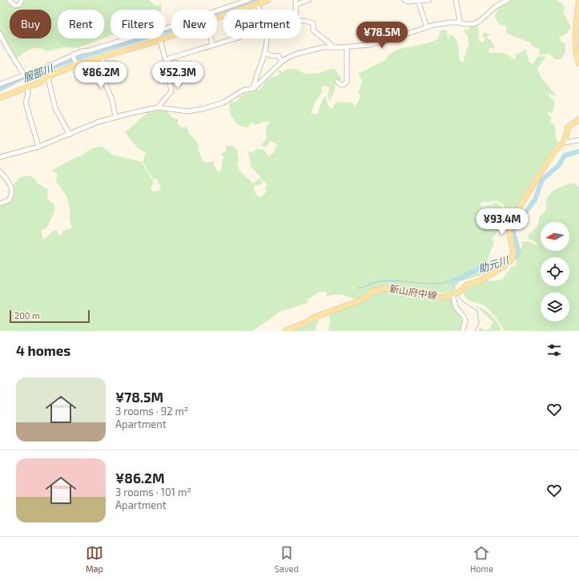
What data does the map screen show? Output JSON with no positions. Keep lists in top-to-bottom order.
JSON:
{
  "streets": {
    "main road": ["新山府中線"]
  },
  "water": ["服部川", "助元川"],
  "scale_bar": "200 m",
  "north": "left",
  "page": {
    "chip": [
      "Buy",
      "Rent",
      "Filters",
      "New",
      "Apartment"
    ],
    "price": [
      "¥78.5M",
      "¥86.2M",
      "¥52.3M",
      "¥93.4M"
    ],
    "scale": "200 m",
    "heading": "4 homes",
    "list": [
      {
        "name": "¥78.5M",
        "note": "3 rooms · 92 m² · Apartment"
      },
      {
        "name": "¥86.2M",
        "note": "3 rooms · 101 m² · Apartment"
      }
    ],
    "tabs": ["Map", "Saved", "Home"]
  }
}
